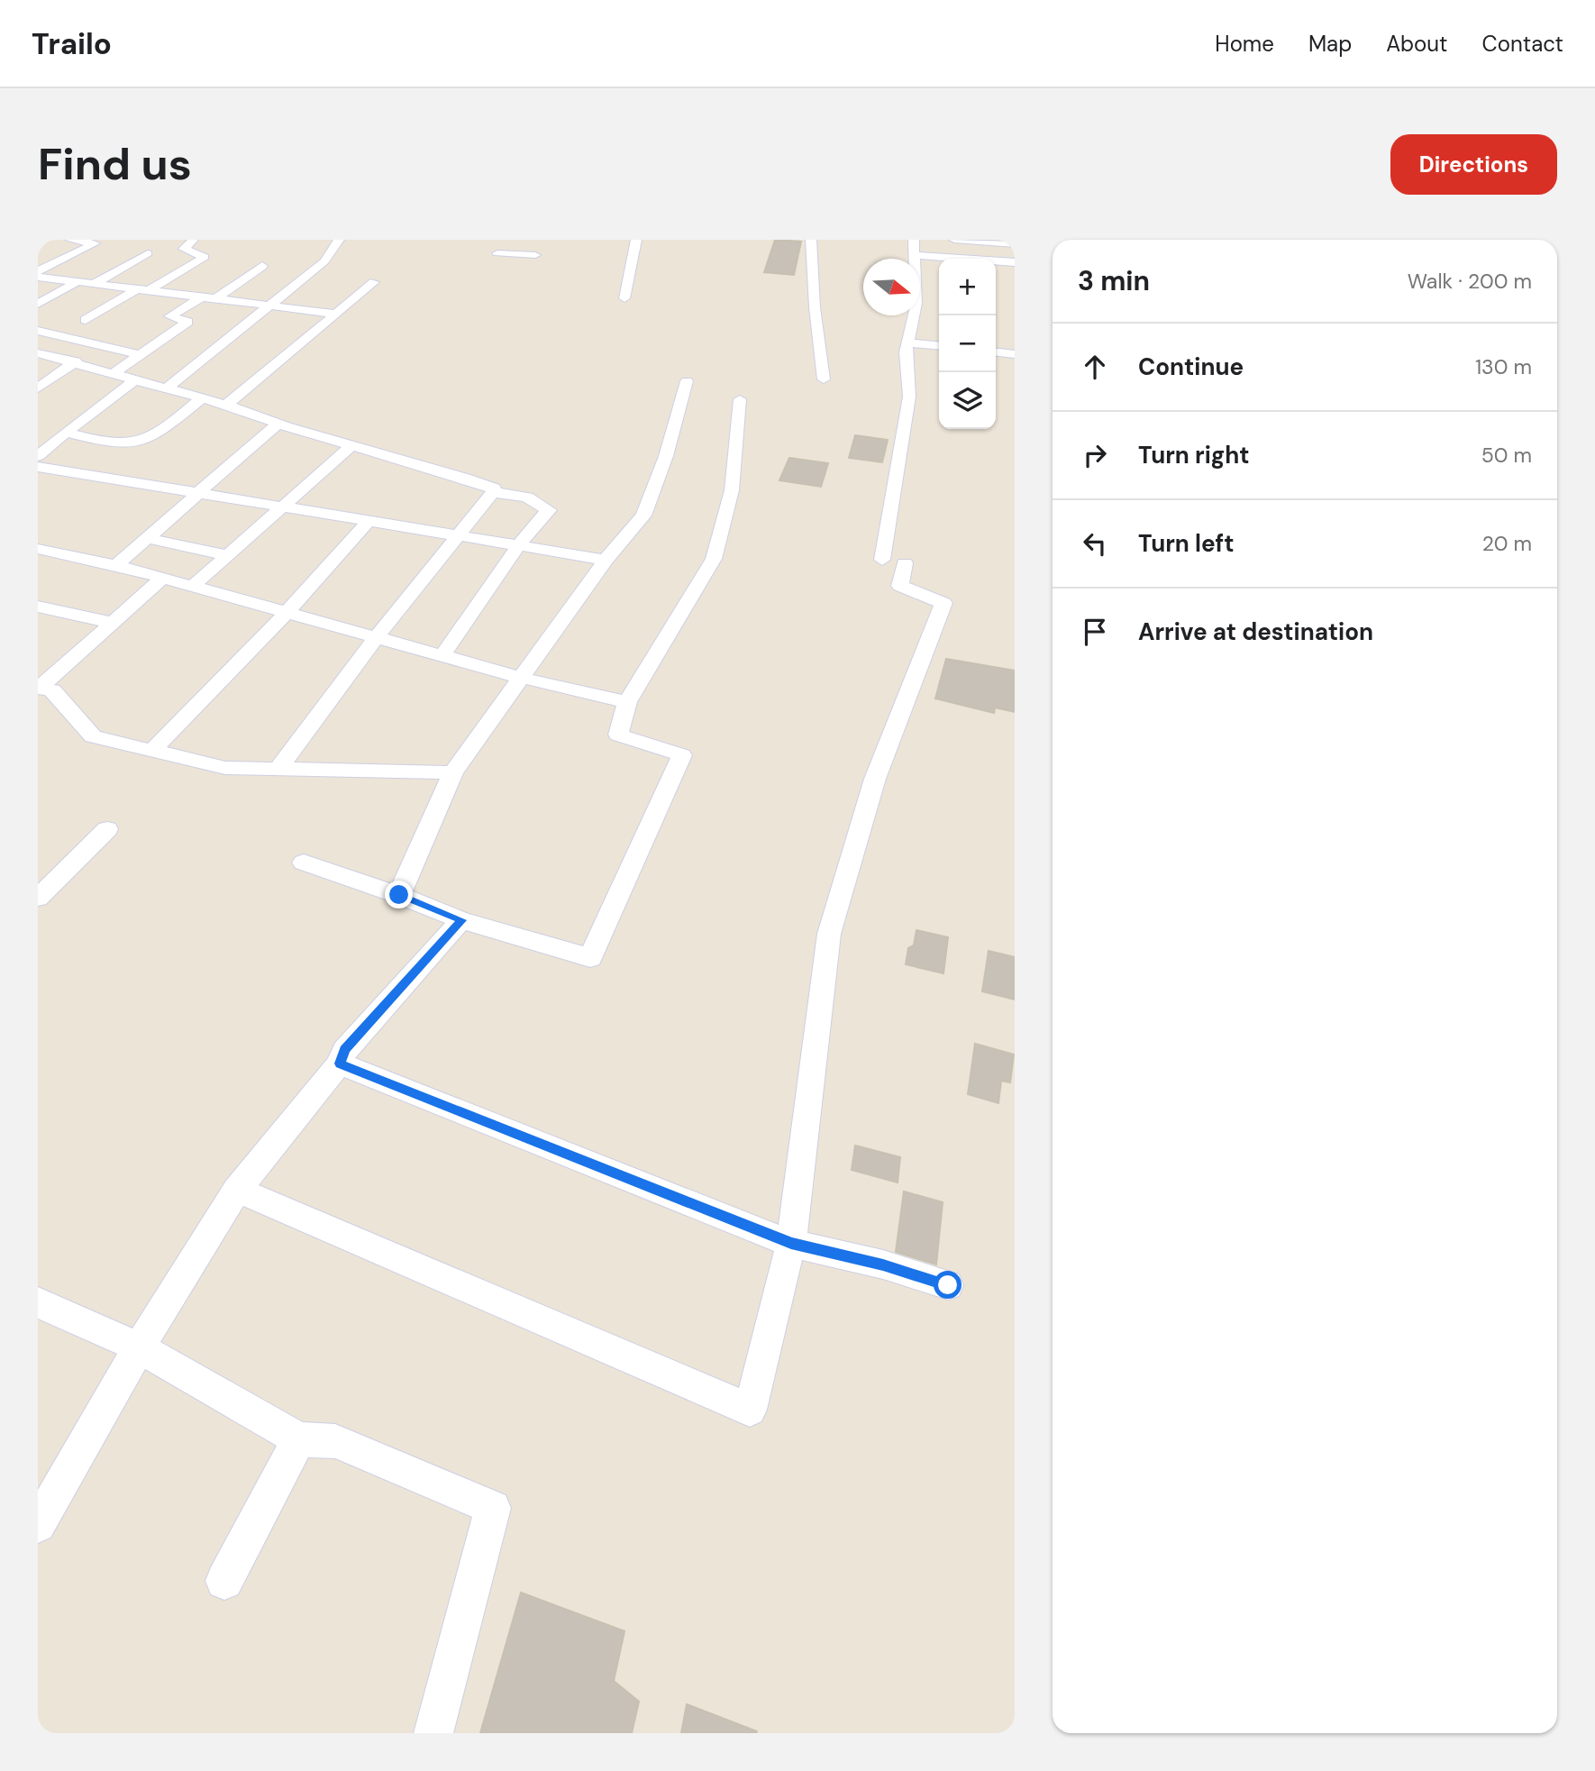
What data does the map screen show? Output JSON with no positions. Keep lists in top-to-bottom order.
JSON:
{
  "north": "right",
  "page": {
    "header": "Trailo",
    "nav": [
      "Home",
      "Map",
      "About",
      "Contact"
    ],
    "buttons": "Directions",
    "title": "Find us",
    "heading": ["3 min", "Walk · 200 m"],
    "map_buttons": ["+", "−"],
    "list": [
      ["Continue", "130 m"],
      ["Turn right", "50 m"],
      ["Turn left", "20 m"],
      "Arrive at destination"
    ]
  }
}
